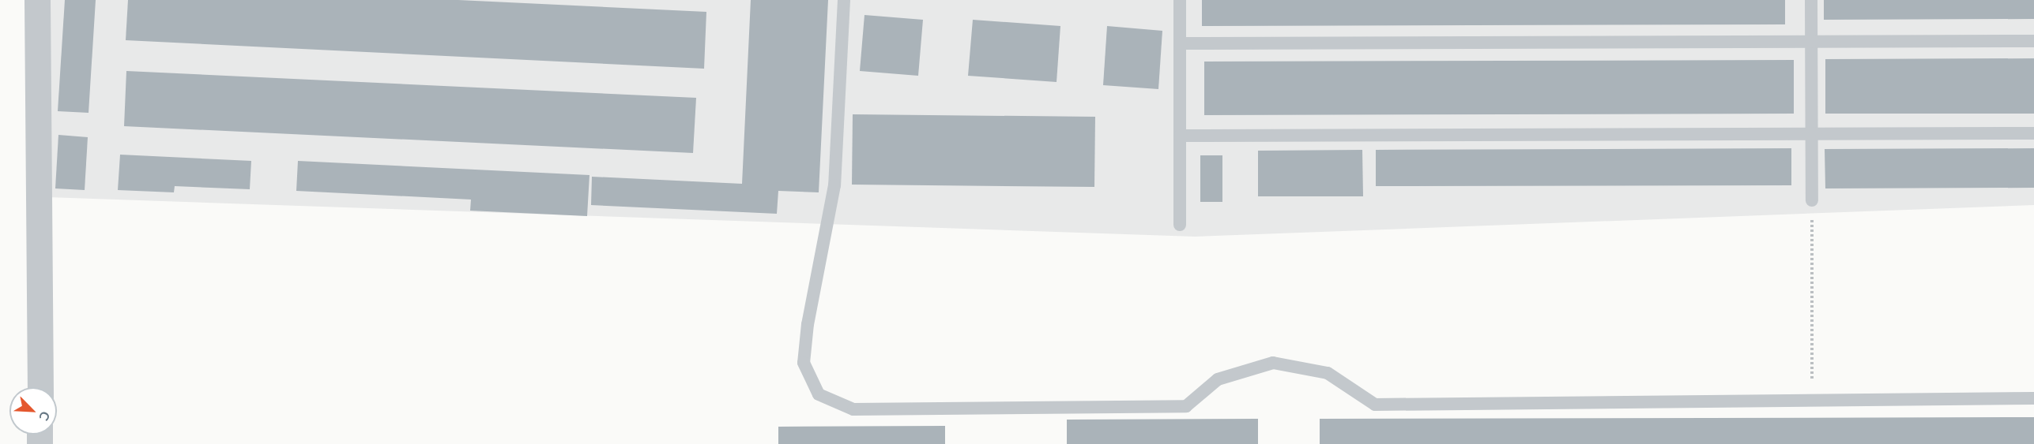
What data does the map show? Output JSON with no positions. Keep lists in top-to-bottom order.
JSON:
{
  "north": "bottom right"
}
